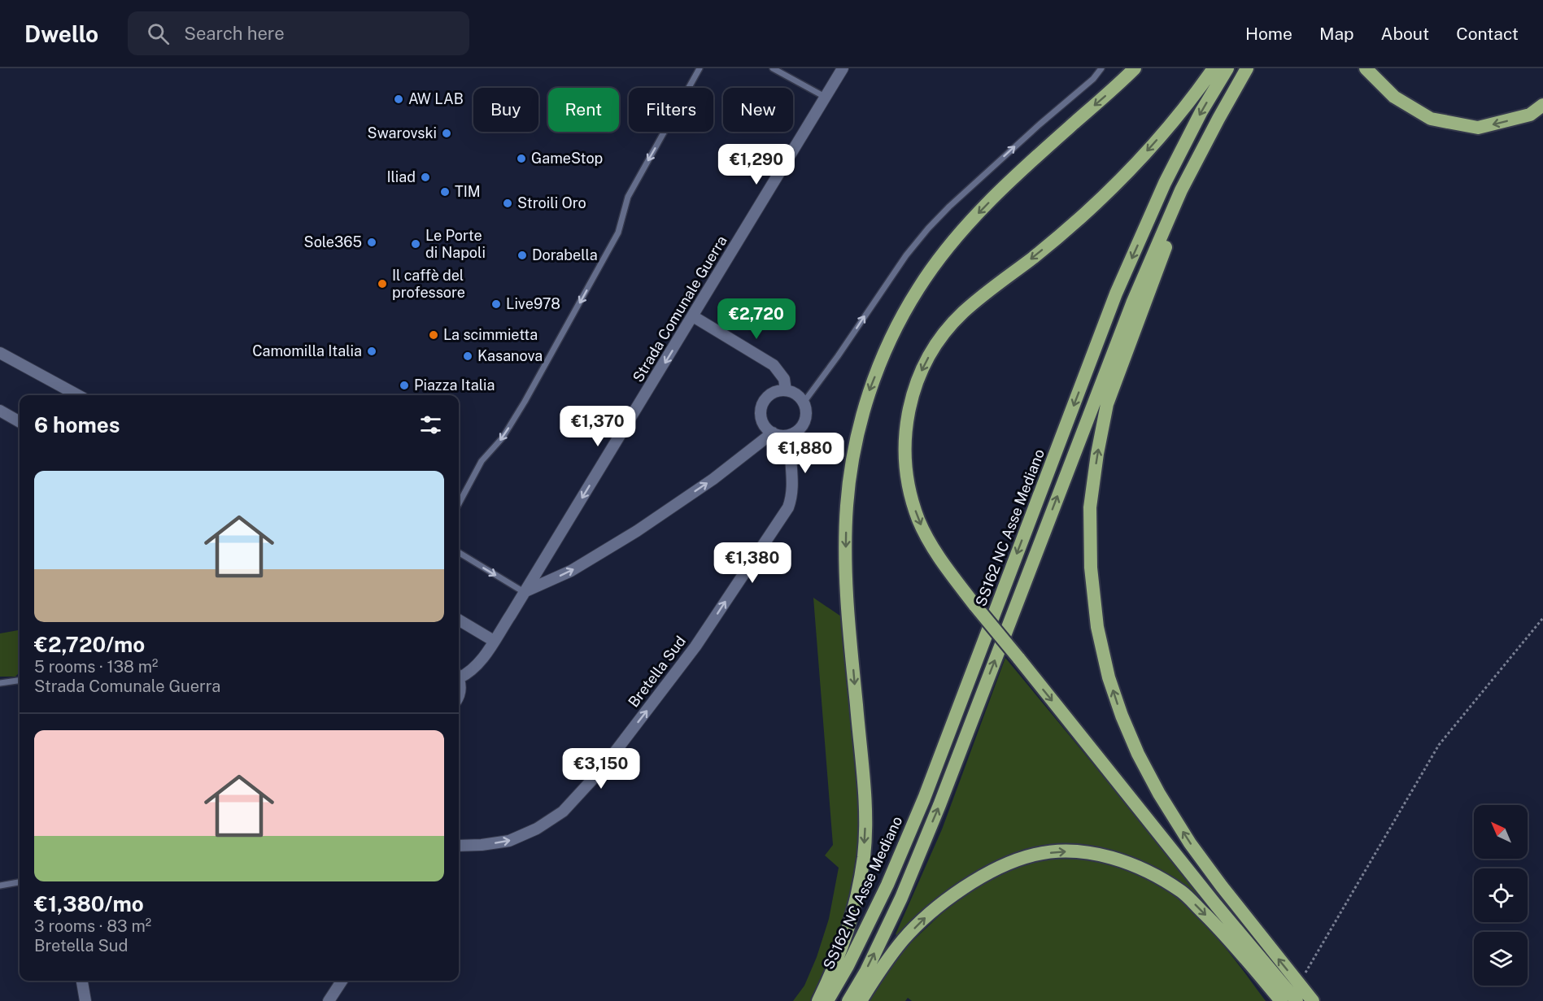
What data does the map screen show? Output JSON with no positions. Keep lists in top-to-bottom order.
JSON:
{
  "streets": {
    "highway": ["SS162 NC Asse Mediano"],
    "street": ["Strada Comunale Guerra", "Bretella Sud"]
  },
  "one_way": ["Strada Comunale Guerra", "Bretella Sud"],
  "places": [
    "AW LAB",
    "Swarovski",
    "GameStop",
    "Iliad",
    "TIM",
    "Stroili Oro",
    "Sole365",
    "Le Porte di Napoli",
    "Dorabella",
    "Il caffè del professore",
    "Live978",
    "La scimmietta",
    "Camomilla Italia",
    "Kasanova",
    "Piazza Italia"
  ],
  "north": "top left",
  "page": {
    "header": "Dwello",
    "search": "Search here",
    "nav": [
      "Home",
      "Map",
      "About",
      "Contact"
    ],
    "chip": [
      "Buy",
      "Rent",
      "Filters",
      "New"
    ],
    "price": [
      "€1,290",
      "€2,720",
      "€1,370",
      "€1,880",
      "€1,380",
      "€3,150"
    ],
    "heading": "6 homes",
    "list": [
      {
        "name": "€2,720/mo",
        "note": "5 rooms · 138 m² · Strada Comunale Guerra"
      },
      {
        "name": "€1,380/mo",
        "note": "3 rooms · 83 m² · Bretella Sud"
      }
    ]
  }
}
